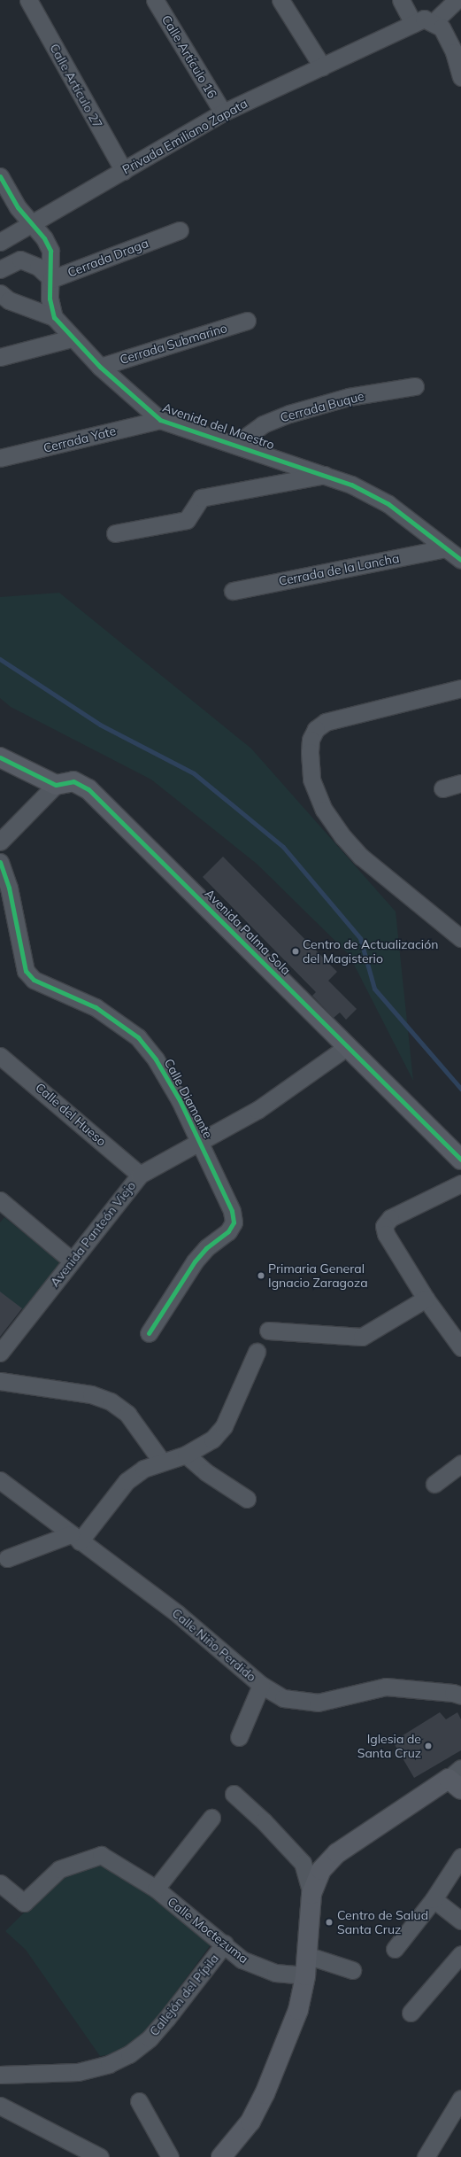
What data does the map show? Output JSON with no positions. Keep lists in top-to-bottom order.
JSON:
{
  "streets": {
    "street": [
      "Calle Artículo 16",
      "Calle Artículo 27",
      "Privada Emiliano Zapata",
      "Cerrada Draga",
      "Cerrada Submarino",
      "Cerrada Buque",
      "Avenida del Maestro",
      "Cerrada Yate",
      "Cerrada de la Lancha",
      "Avenida Palma Sola",
      "Calle Diamante",
      "Calle del Hueso",
      "Avenida Panteón Viejo",
      "Calle Niño Perdido",
      "Calle Moctezuma",
      "Callejón del Pípila"
    ]
  },
  "crossings": [
    ["Calle Artículo 16", "Privada Emiliano Zapata"],
    ["Calle Artículo 27", "Privada Emiliano Zapata"],
    ["Privada Emiliano Zapata", "Avenida del Maestro"],
    ["Cerrada Draga", "Avenida del Maestro"],
    ["Cerrada Submarino", "Avenida del Maestro"],
    ["Cerrada Buque", "Avenida del Maestro"],
    ["Avenida del Maestro", "Cerrada Yate"],
    ["Avenida del Maestro", "Cerrada de la Lancha"],
    ["Avenida Palma Sola", "Avenida Panteón Viejo"],
    ["Calle Diamante", "Avenida Panteón Viejo"],
    ["Calle del Hueso", "Avenida Panteón Viejo"],
    ["Calle Moctezuma", "Callejón del Pípila"]
  ],
  "places": [
    "Centro de Actualización del Magisterio",
    "Primaria General Ignacio Zaragoza",
    "Iglesia de Santa Cruz",
    "Centro de Salud Santa Cruz"
  ]
}
